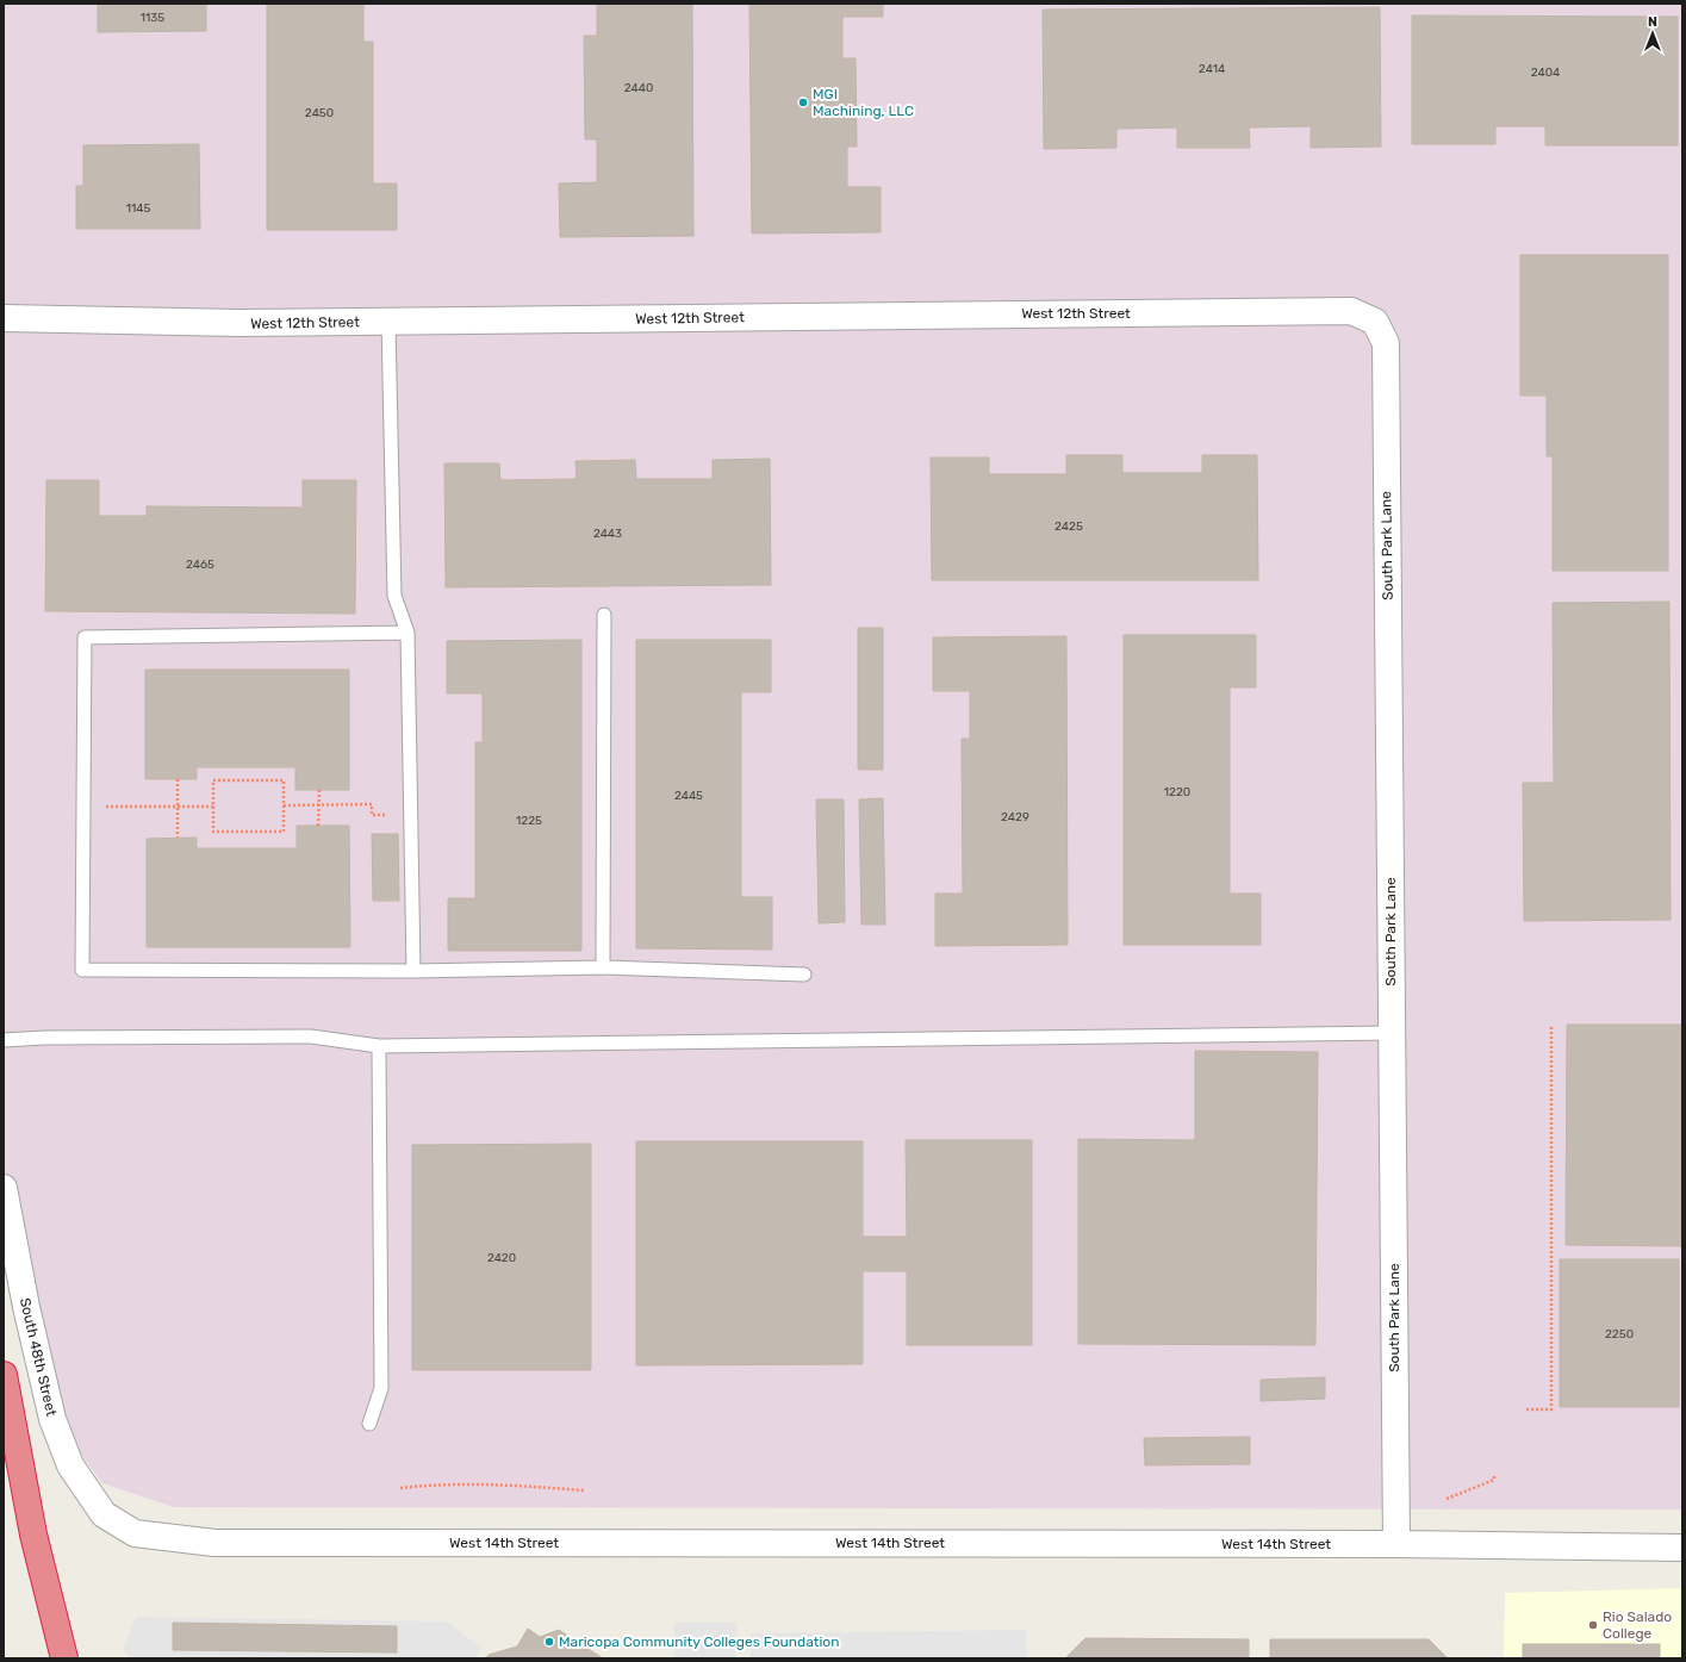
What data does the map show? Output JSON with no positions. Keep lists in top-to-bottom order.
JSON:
{
  "streets": {
    "street": [
      "West 12th Street",
      "South Park Lane",
      "South 48th Street",
      "West 14th Street"
    ]
  },
  "crossings": [
    ["West 12th Street", "South Park Lane"],
    ["South Park Lane", "West 14th Street"],
    ["South 48th Street", "West 14th Street"]
  ],
  "places": ["MGI Machining, LLC", "Rio Salado College", "Maricopa Community Colleges Foundation"],
  "house_numbers": [
    "1135",
    "2414",
    "2404",
    "2440",
    "2450",
    "1145",
    "2425",
    "2443",
    "2465",
    "1220",
    "2445",
    "2429",
    "1225",
    "2420",
    "2250"
  ],
  "north": "top"
}
